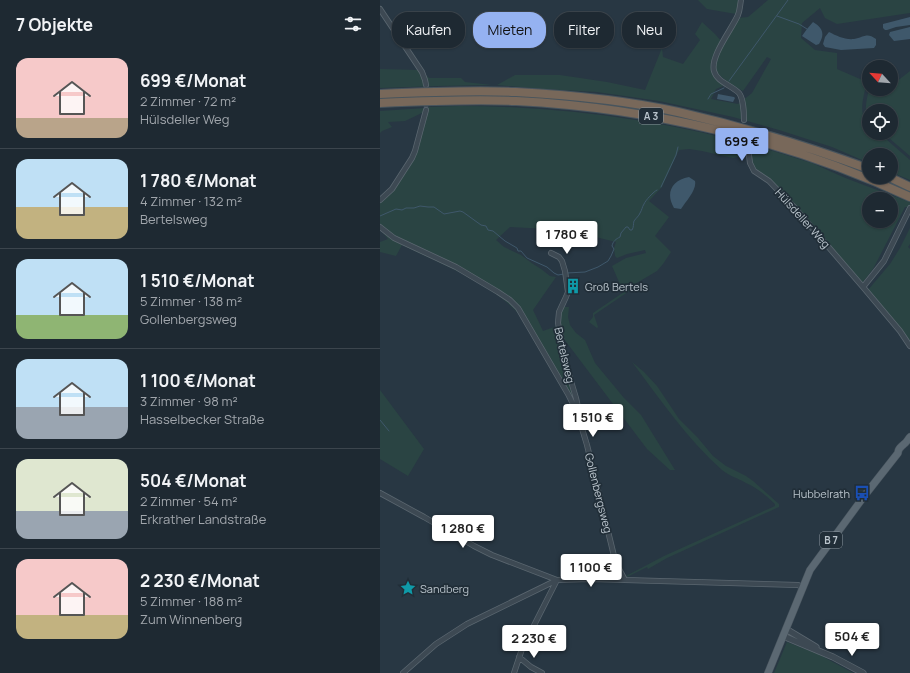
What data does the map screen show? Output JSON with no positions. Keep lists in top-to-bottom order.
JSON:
{
  "streets": {
    "highway": ["A 3"],
    "main road": ["B 7"],
    "street": ["Hülsdeller Weg", "Bertelsweg", "Gollenbergsweg"]
  },
  "crossings": [
    ["Bertelsweg", "Gollenbergsweg"]
  ],
  "places": {
    "building": ["Groß Bertels"],
    "bus stop": ["Hubbelrath"],
    "place": ["Sandberg"]
  },
  "north": "top left",
  "page": {
    "heading": "7 Objekte",
    "chip": [
      "Kaufen",
      "Mieten",
      "Filter",
      "Neu"
    ],
    "list": [
      {
        "name": "699 €/Monat",
        "note": "2 Zimmer · 72 m² · Hülsdeller Weg"
      },
      {
        "name": "1 780 €/Monat",
        "note": "4 Zimmer · 132 m² · Bertelsweg"
      },
      {
        "name": "1 510 €/Monat",
        "note": "5 Zimmer · 138 m² · Gollenbergsweg"
      },
      {
        "name": "1 100 €/Monat",
        "note": "3 Zimmer · 98 m² · Hasselbecker Straße"
      },
      {
        "name": "504 €/Monat",
        "note": "2 Zimmer · 54 m² · Erkrather Landstraße"
      },
      {
        "name": "2 230 €/Monat",
        "note": "5 Zimmer · 188 m² · Zum Winnenberg"
      }
    ],
    "map_buttons": ["+", "−"],
    "price": [
      "699 €",
      "1 780 €",
      "1 510 €",
      "1 280 €",
      "1 100 €",
      "504 €",
      "2 230 €"
    ]
  }
}
